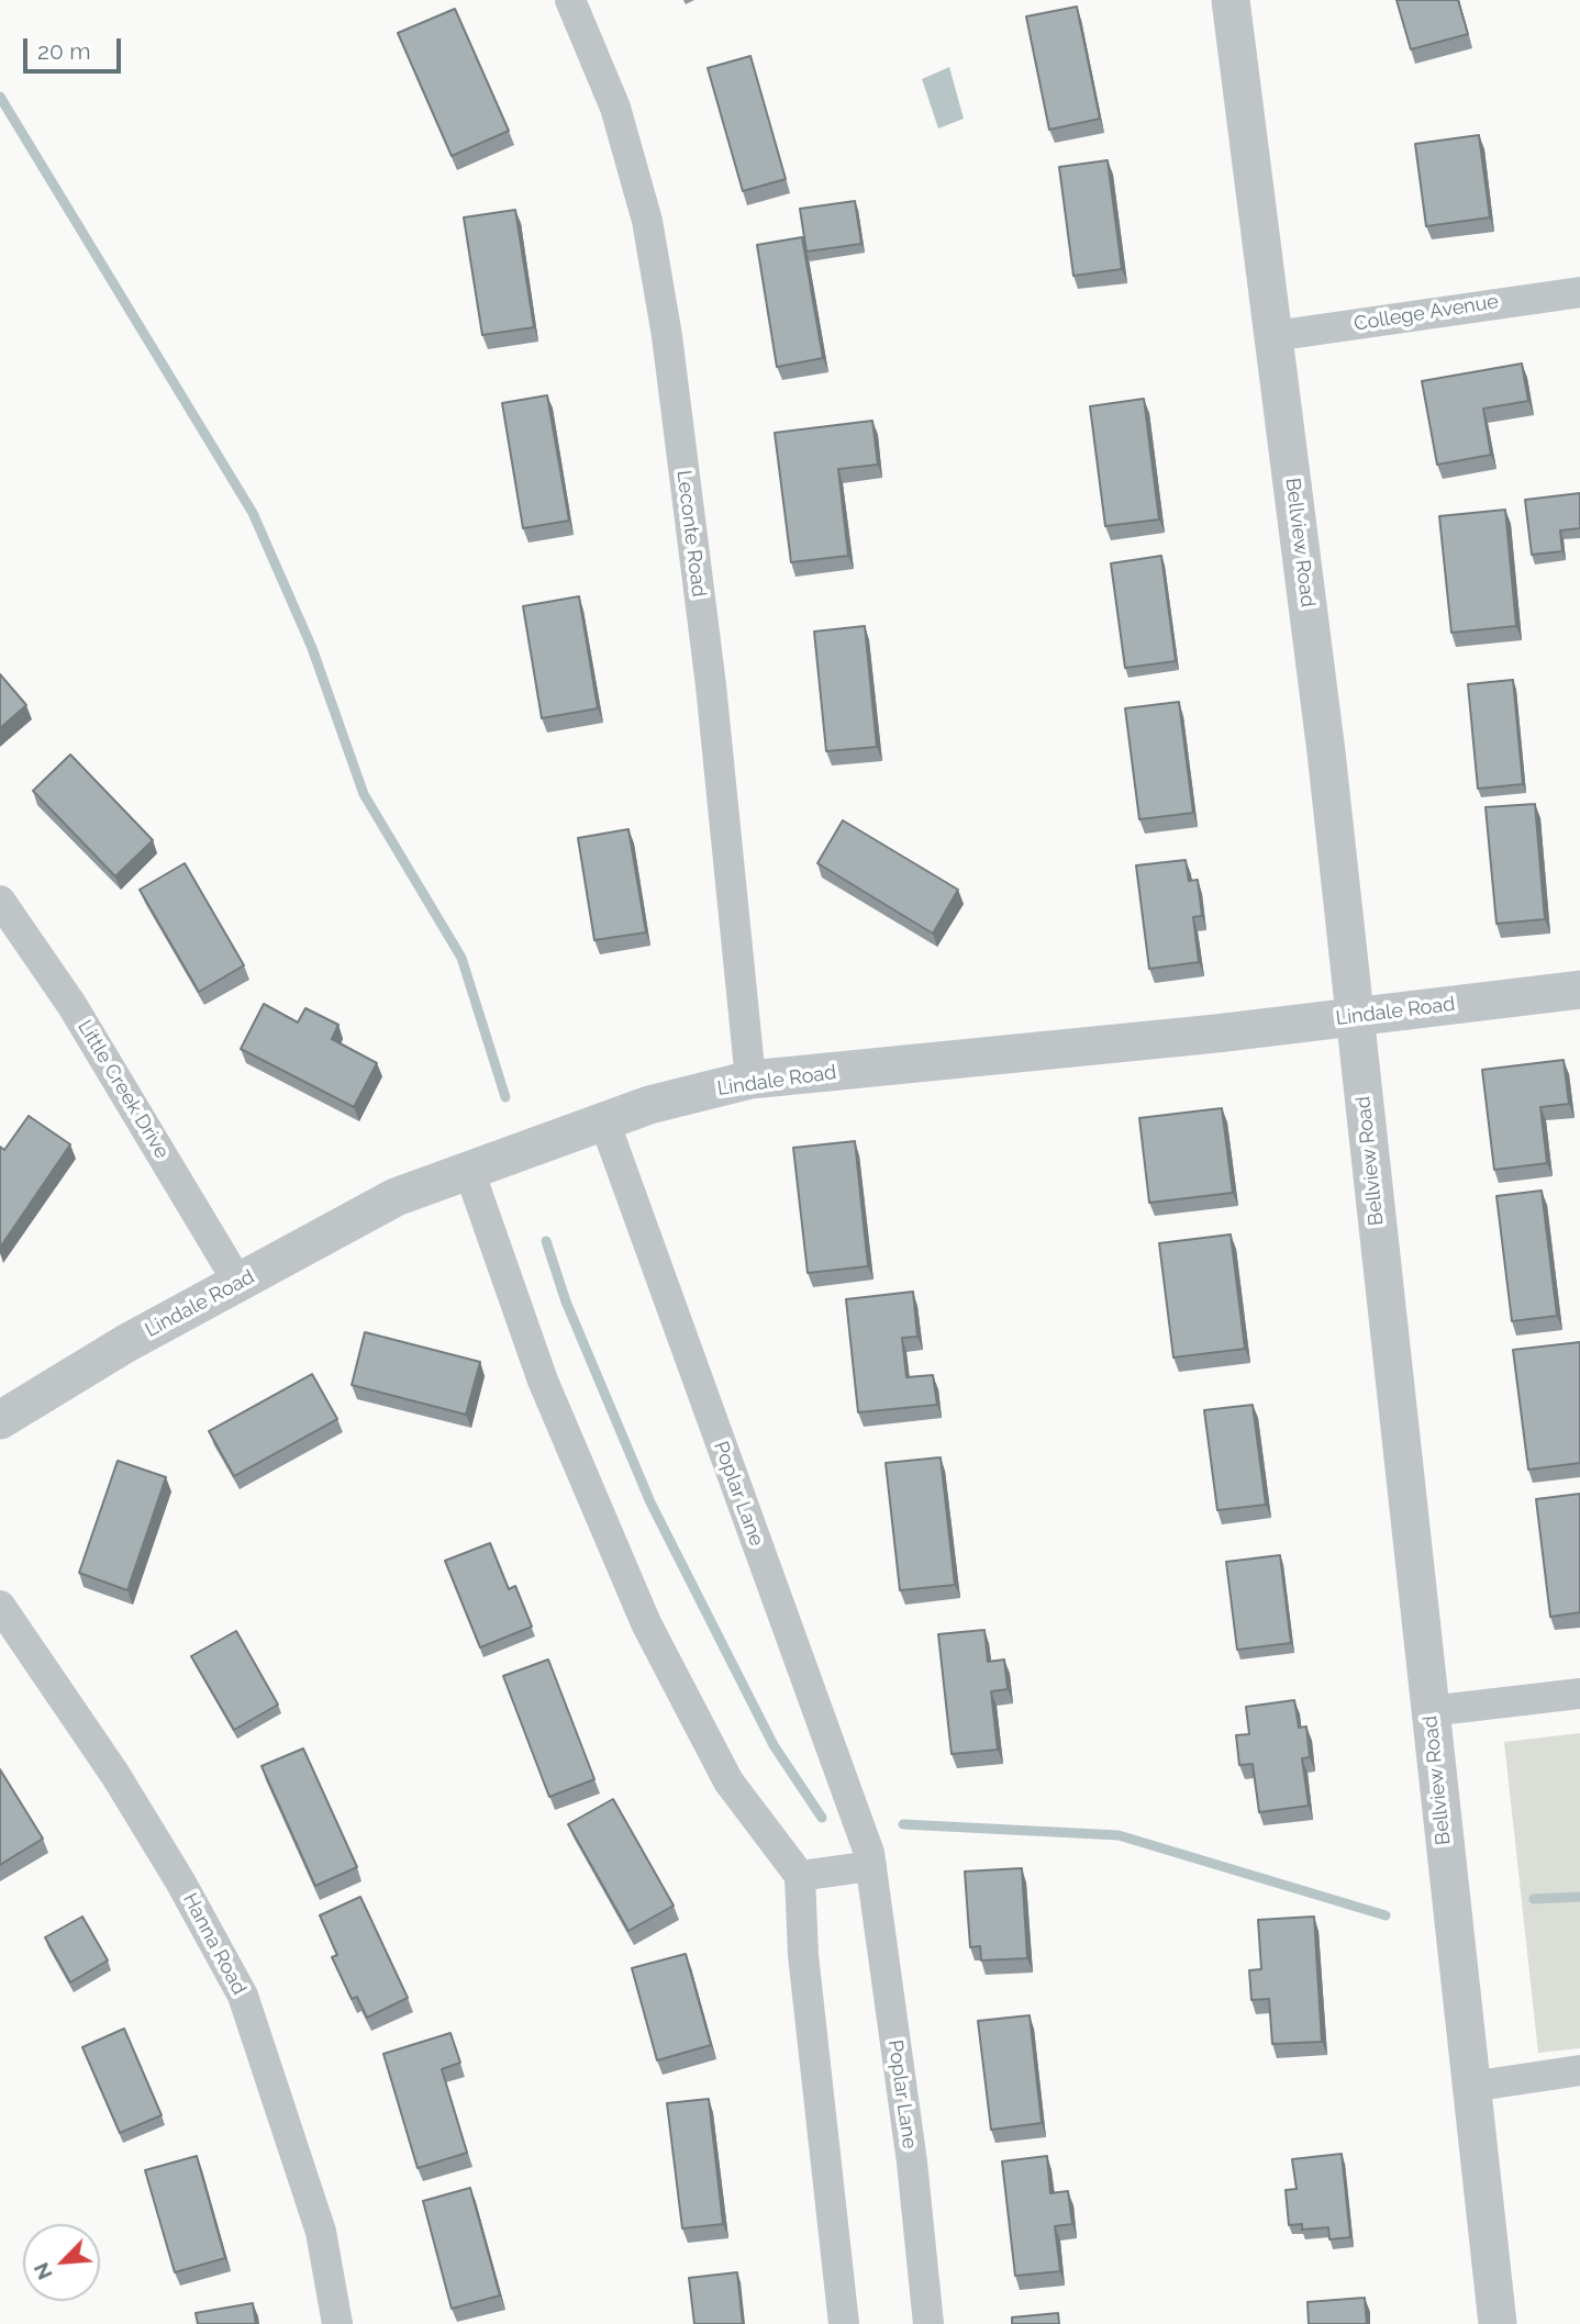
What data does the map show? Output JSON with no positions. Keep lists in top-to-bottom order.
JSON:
{
  "streets": {
    "street": [
      "College Avenue",
      "Leconte Road",
      "Bellview Road",
      "Lindale Road",
      "Little Creek Drive",
      "Poplar Lane",
      "Hanna Road"
    ]
  },
  "crossings": [
    ["College Avenue", "Bellview Road"],
    ["Leconte Road", "Lindale Road"],
    ["Bellview Road", "Lindale Road"],
    ["Lindale Road", "Little Creek Drive"],
    ["Lindale Road", "Poplar Lane"]
  ],
  "scale_bar": "20 m",
  "north": "bottom left"
}
